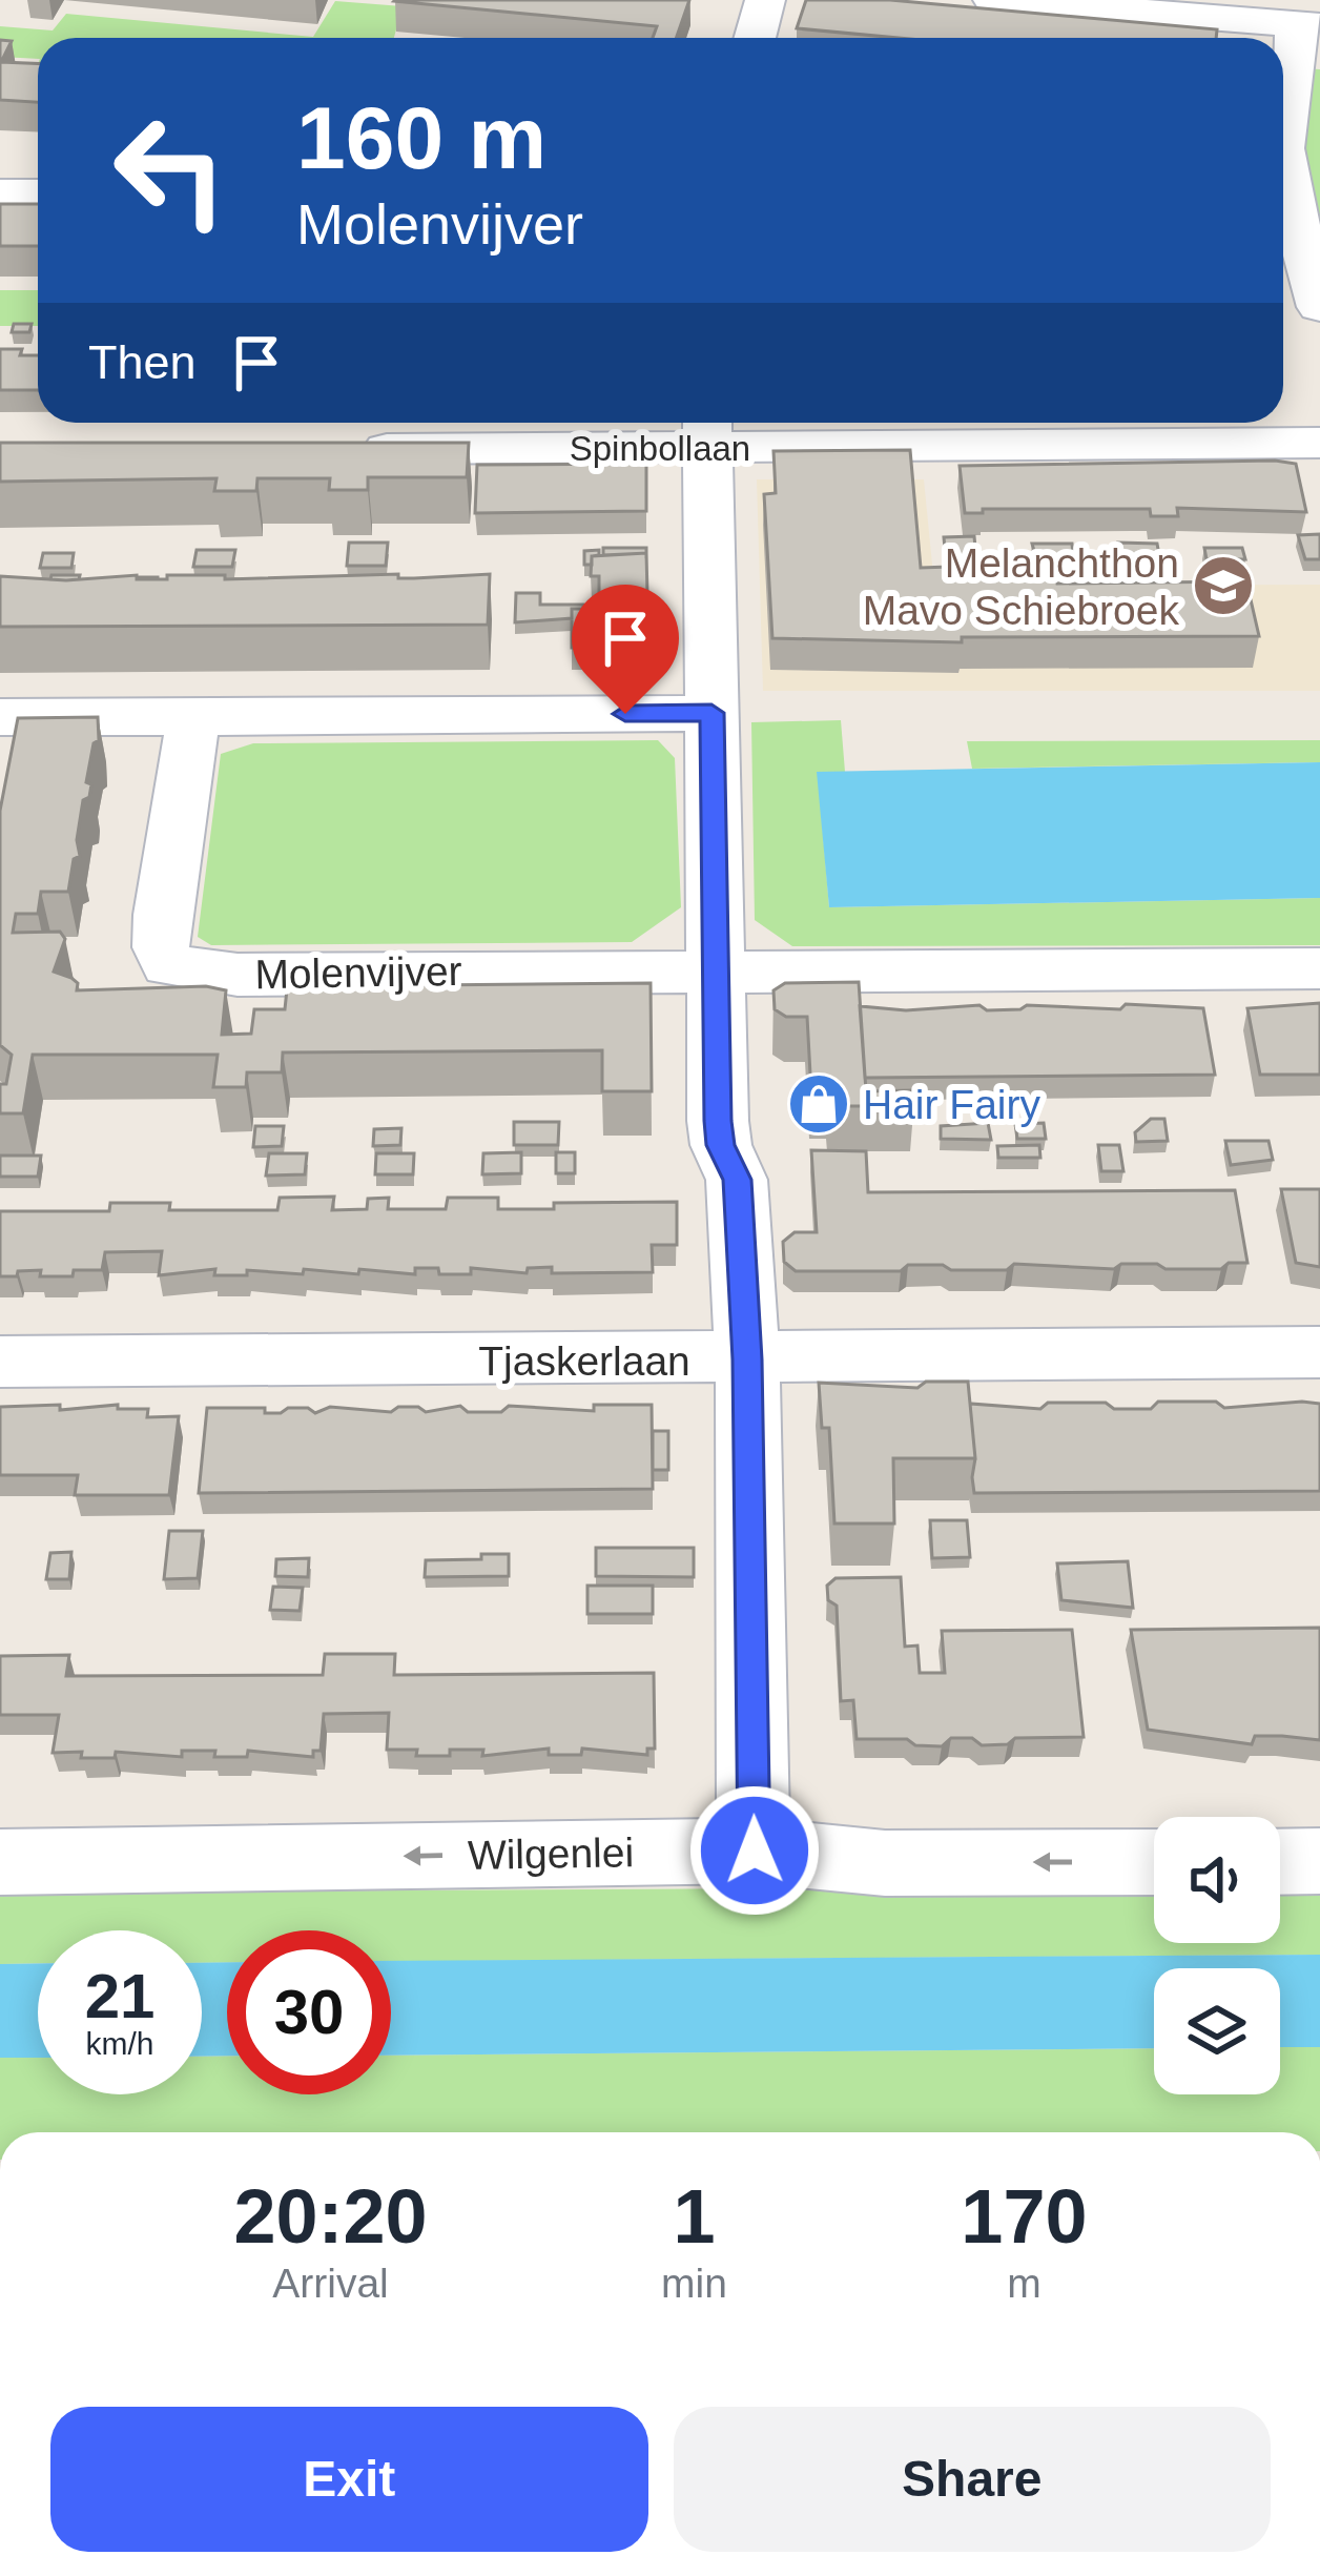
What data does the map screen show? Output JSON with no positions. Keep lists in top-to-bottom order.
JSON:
{
  "streets": {
    "street": [
      "Spinbollaan",
      "Molenvijver",
      "Tjaskerlaan",
      "Wilgenlei"
    ]
  },
  "one_way": ["Wilgenlei"],
  "places": {
    "school or university": ["Melanchthon Mavo Schiebroek"],
    "shop": ["Hair Fairy"]
  },
  "page": {
    "turn": ["160 m", "Molenvijver"],
    "then": "Then",
    "speed": "21 km/h",
    "limit": "30",
    "eta": [
      "20:20",
      "Arrival",
      "1",
      "min",
      "170",
      "m"
    ],
    "buttons": ["Exit", "Share"]
  }
}
